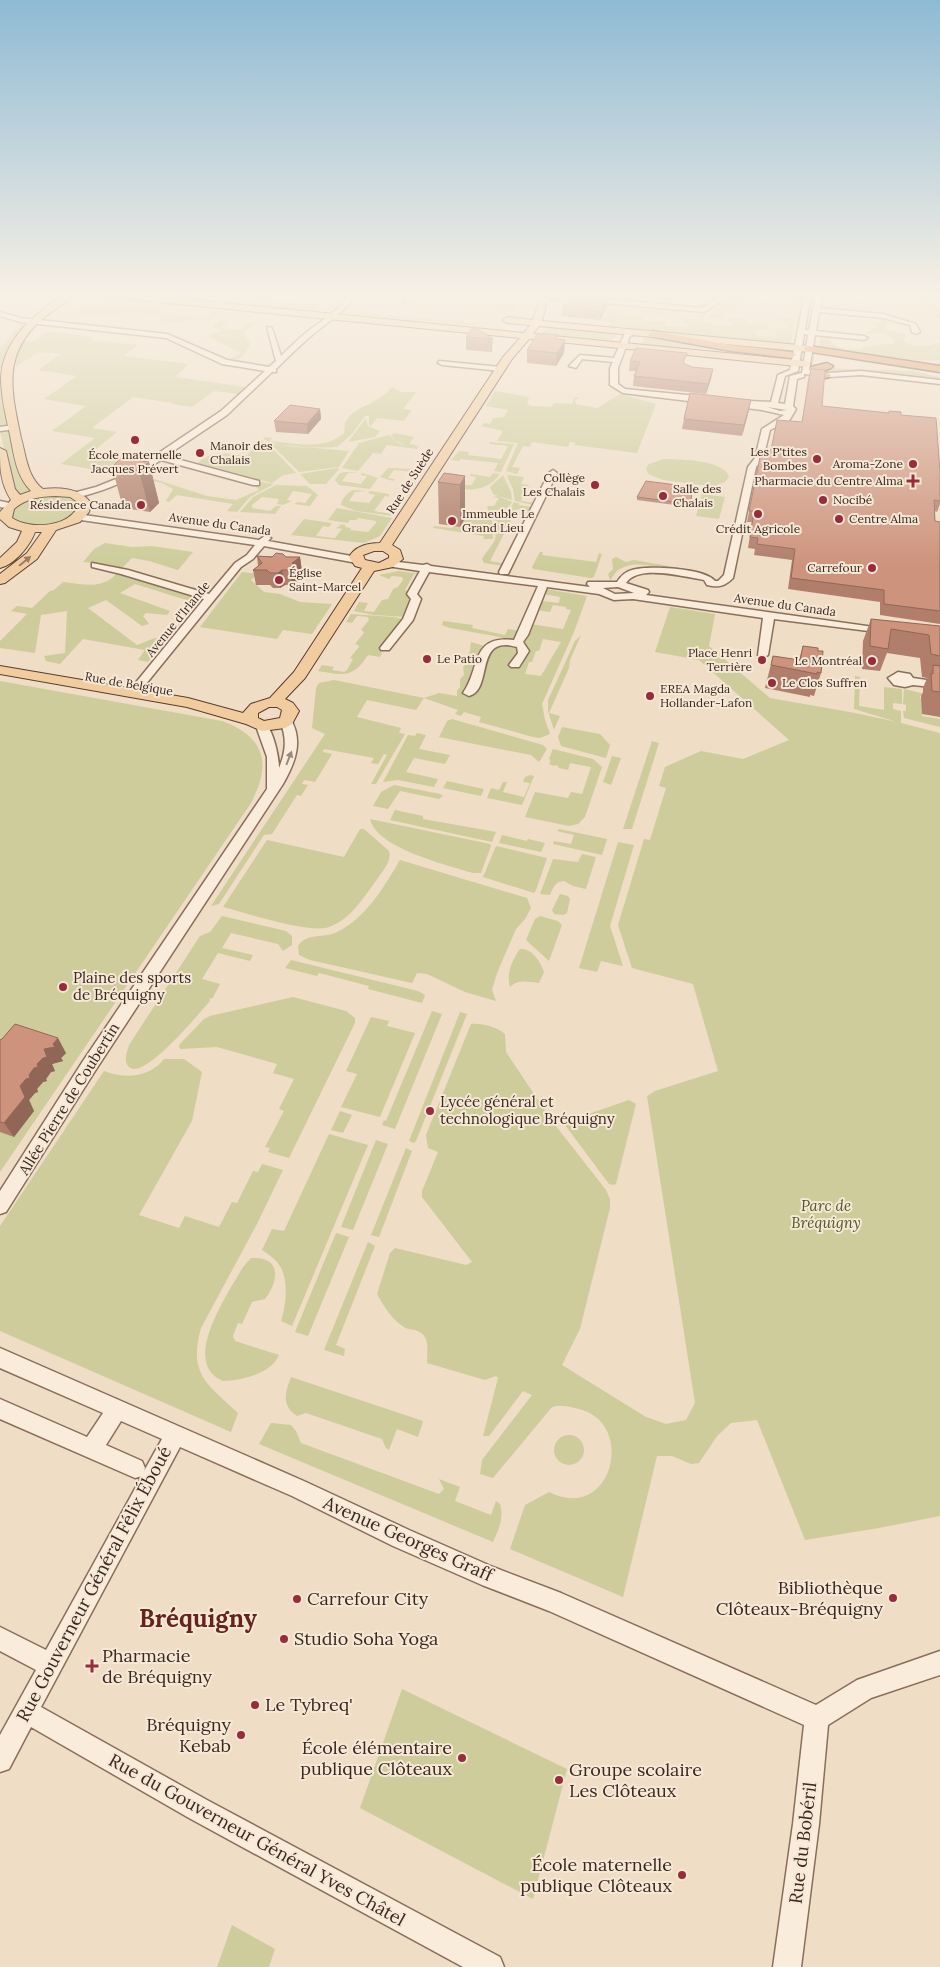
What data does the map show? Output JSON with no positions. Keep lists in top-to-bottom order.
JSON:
{
  "streets": {
    "main road": ["Rue de Suède", "Rue de Belgique"],
    "street": [
      "Avenue du Canada",
      "Avenue d'Irlande",
      "Allée Pierre de Coubertin",
      "Avenue Georges Graff",
      "Rue Gouverneur Général Félix Éboué",
      "Rue du Gouverneur Général Yves Châtel",
      "Rue du Bobéril"
    ]
  },
  "crossings": [
    ["Avenue du Canada", "Avenue d'Irlande"],
    ["Avenue d'Irlande", "Rue de Belgique"],
    ["Rue de Belgique", "Allée Pierre de Coubertin"],
    ["Avenue Georges Graff", "Rue Gouverneur Général Félix Éboué"],
    ["Avenue Georges Graff", "Rue du Bobéril"],
    ["Rue Gouverneur Général Félix Éboué", "Rue du Gouverneur Général Yves Châtel"]
  ],
  "districts": ["Bréquigny"],
  "parks": ["Parc de Bréquigny"],
  "places": {
    "other": [
      "École maternelle Jacques Prévert",
      "Manoir des Chalais",
      "Les P'tites Bombes",
      "Aroma-Zone",
      "Collège Les Chalais",
      "Salle des Chalais",
      "Nocibé",
      "Résidence Canada",
      "Crédit Agricole",
      "Centre Alma",
      "Immeuble Le Grand Lieu",
      "Carrefour",
      "Église Saint-Marcel",
      "Le Patio",
      "Place Henri Terrière",
      "Le Montréal",
      "Le Clos Suffren",
      "EREA Magda Hollander-Lafon",
      "Plaine des sports de Bréquigny",
      "Lycée général et technologique Bréquigny",
      "Bibliothèque Clôteaux-Bréquigny",
      "Carrefour City",
      "Studio Soha Yoga",
      "Le Tybreq'",
      "Bréquigny Kebab",
      "École élémentaire publique Clôteaux",
      "Groupe scolaire Les Clôteaux",
      "École maternelle publique Clôteaux"
    ],
    "health": ["Pharmacie du Centre Alma", "Pharmacie de Bréquigny"]
  }
}
